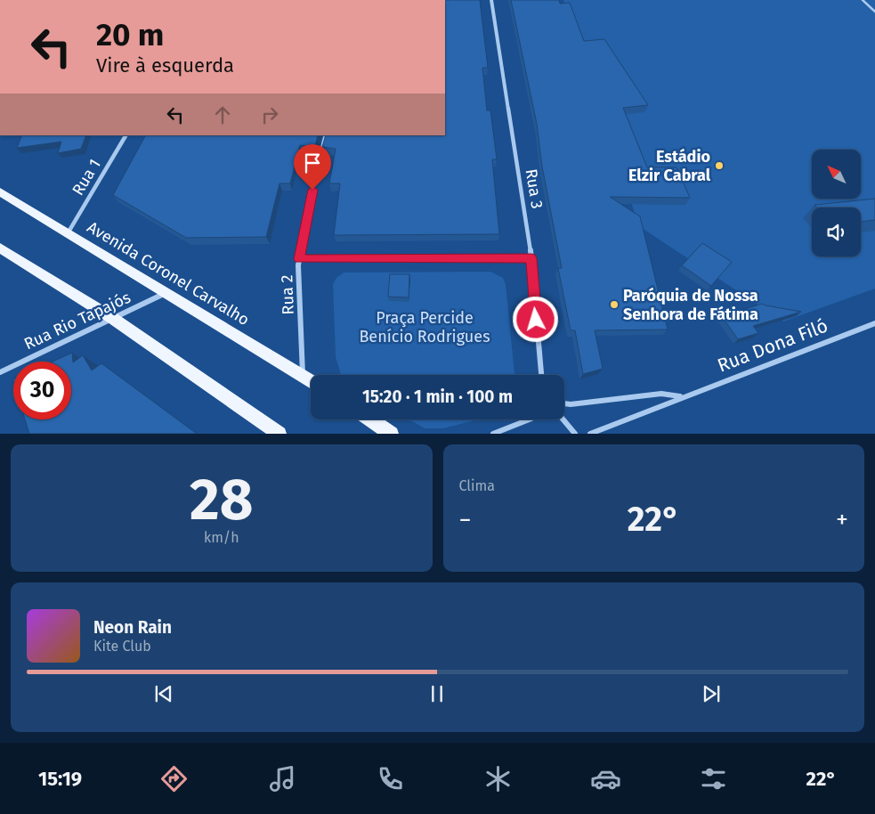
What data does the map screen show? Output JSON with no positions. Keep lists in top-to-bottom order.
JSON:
{
  "streets": {
    "main road": ["Avenida Coronel Carvalho"],
    "street": [
      "Rua 1",
      "Rua 3",
      "Rua 2",
      "Rua Rio Tapajós",
      "Rua Dona Filó"
    ]
  },
  "crossings": [
    ["Rua 1", "Avenida Coronel Carvalho"],
    ["Avenida Coronel Carvalho", "Rua 2"],
    ["Avenida Coronel Carvalho", "Rua Rio Tapajós"]
  ],
  "parks": ["Praça Percide Benício Rodrigues"],
  "places": ["Estádio Elzir Cabral", "Paróquia de Nossa Senhora de Fátima"],
  "north": "top left",
  "page": {
    "turn": ["20 m", "Vire à esquerda"],
    "limit": "30",
    "trip": "15:20 · 1 min · 100 m",
    "tile": [
      ["28", "km/h"],
      "Clima"
    ],
    "heat": ["−", "22°", "+"],
    "song": ["Neon Rain", "Kite Club"],
    "tabs": ["15:19", "22°"]
  }
}
